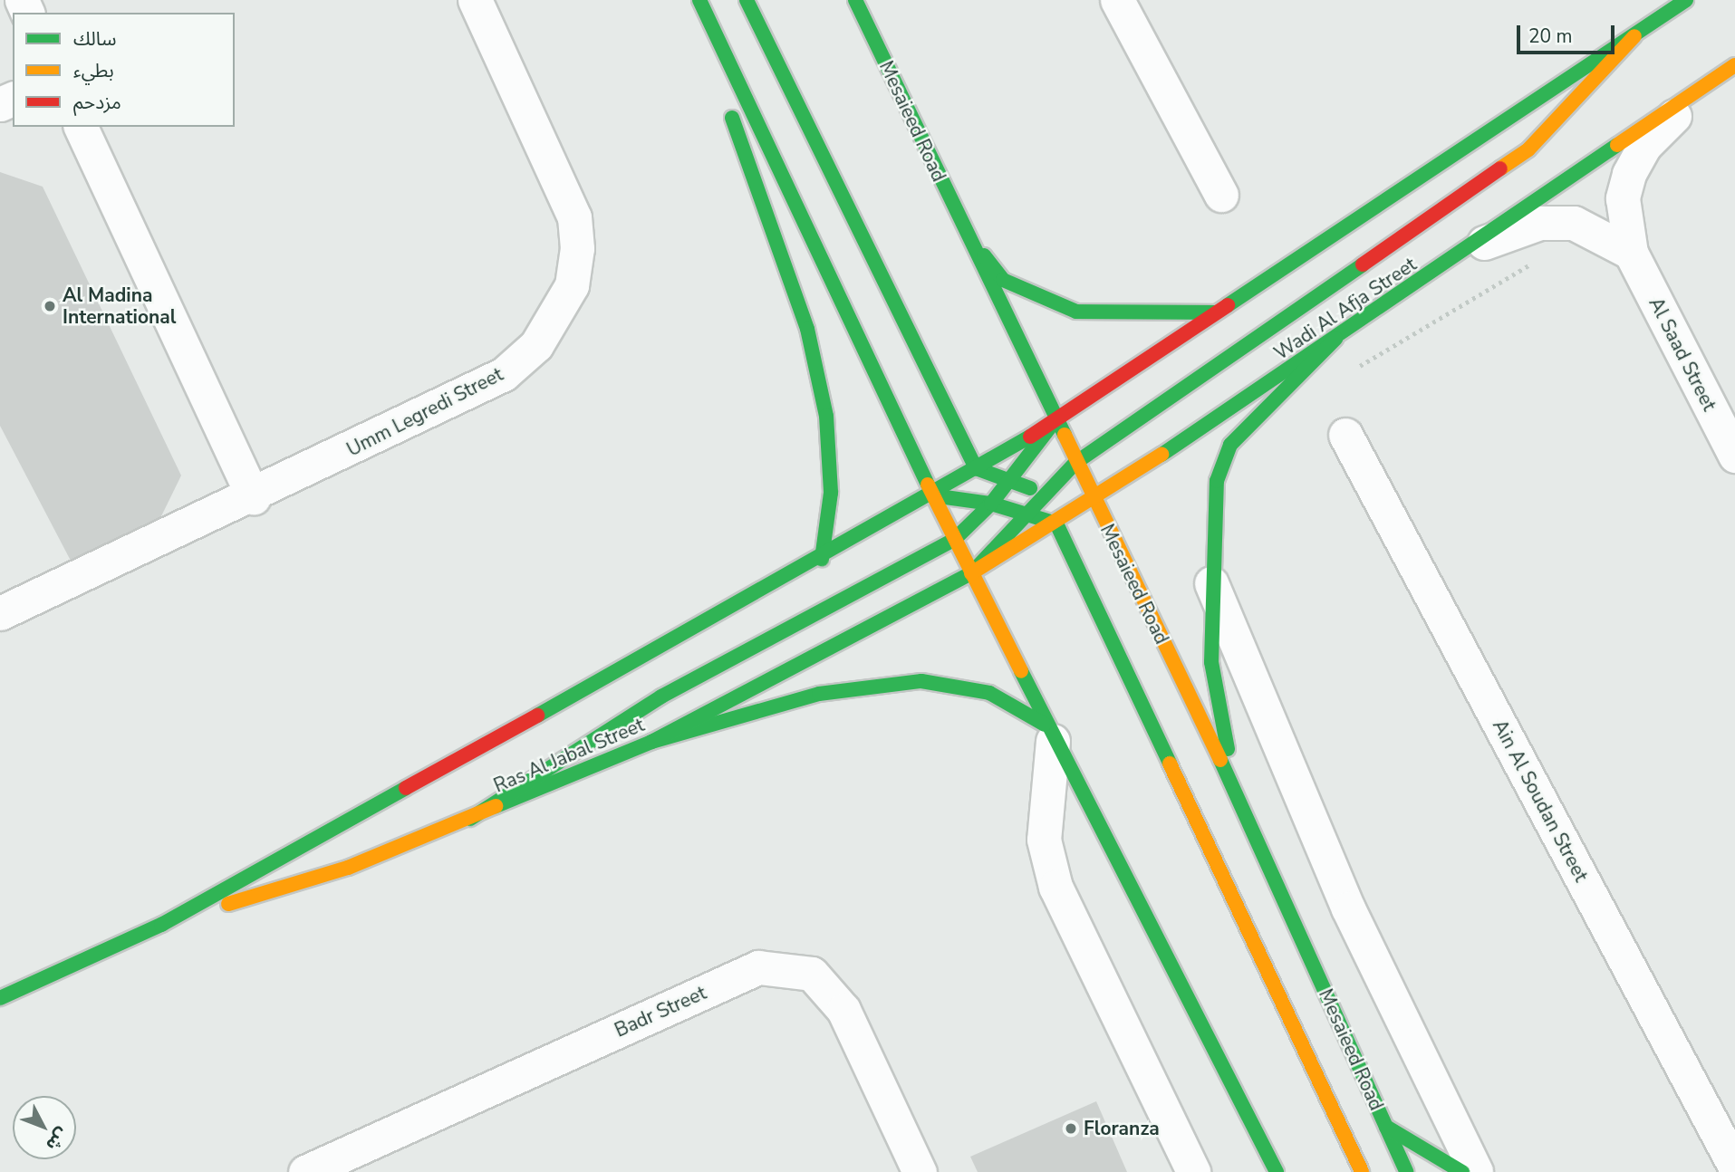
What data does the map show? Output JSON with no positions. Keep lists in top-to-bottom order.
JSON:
{
  "streets": {
    "main road": ["Mesaieed Road", "Wadi Al Afja Street", "Ras Al Jabal Street"],
    "street": [
      "Al Saad Street",
      "Umm Legredi Street",
      "Ain Al Soudan Street",
      "Badr Street"
    ]
  },
  "crossings": [
    ["Mesaieed Road", "Wadi Al Afja Street"],
    ["Wadi Al Afja Street", "Al Saad Street"],
    ["Wadi Al Afja Street", "Ras Al Jabal Street"]
  ],
  "places": ["Al Madina International", "Floranza"],
  "legend": ["سالك", "بطيء", "مزدحم"],
  "scale_bar": "20 m",
  "north": "bottom right"
}
